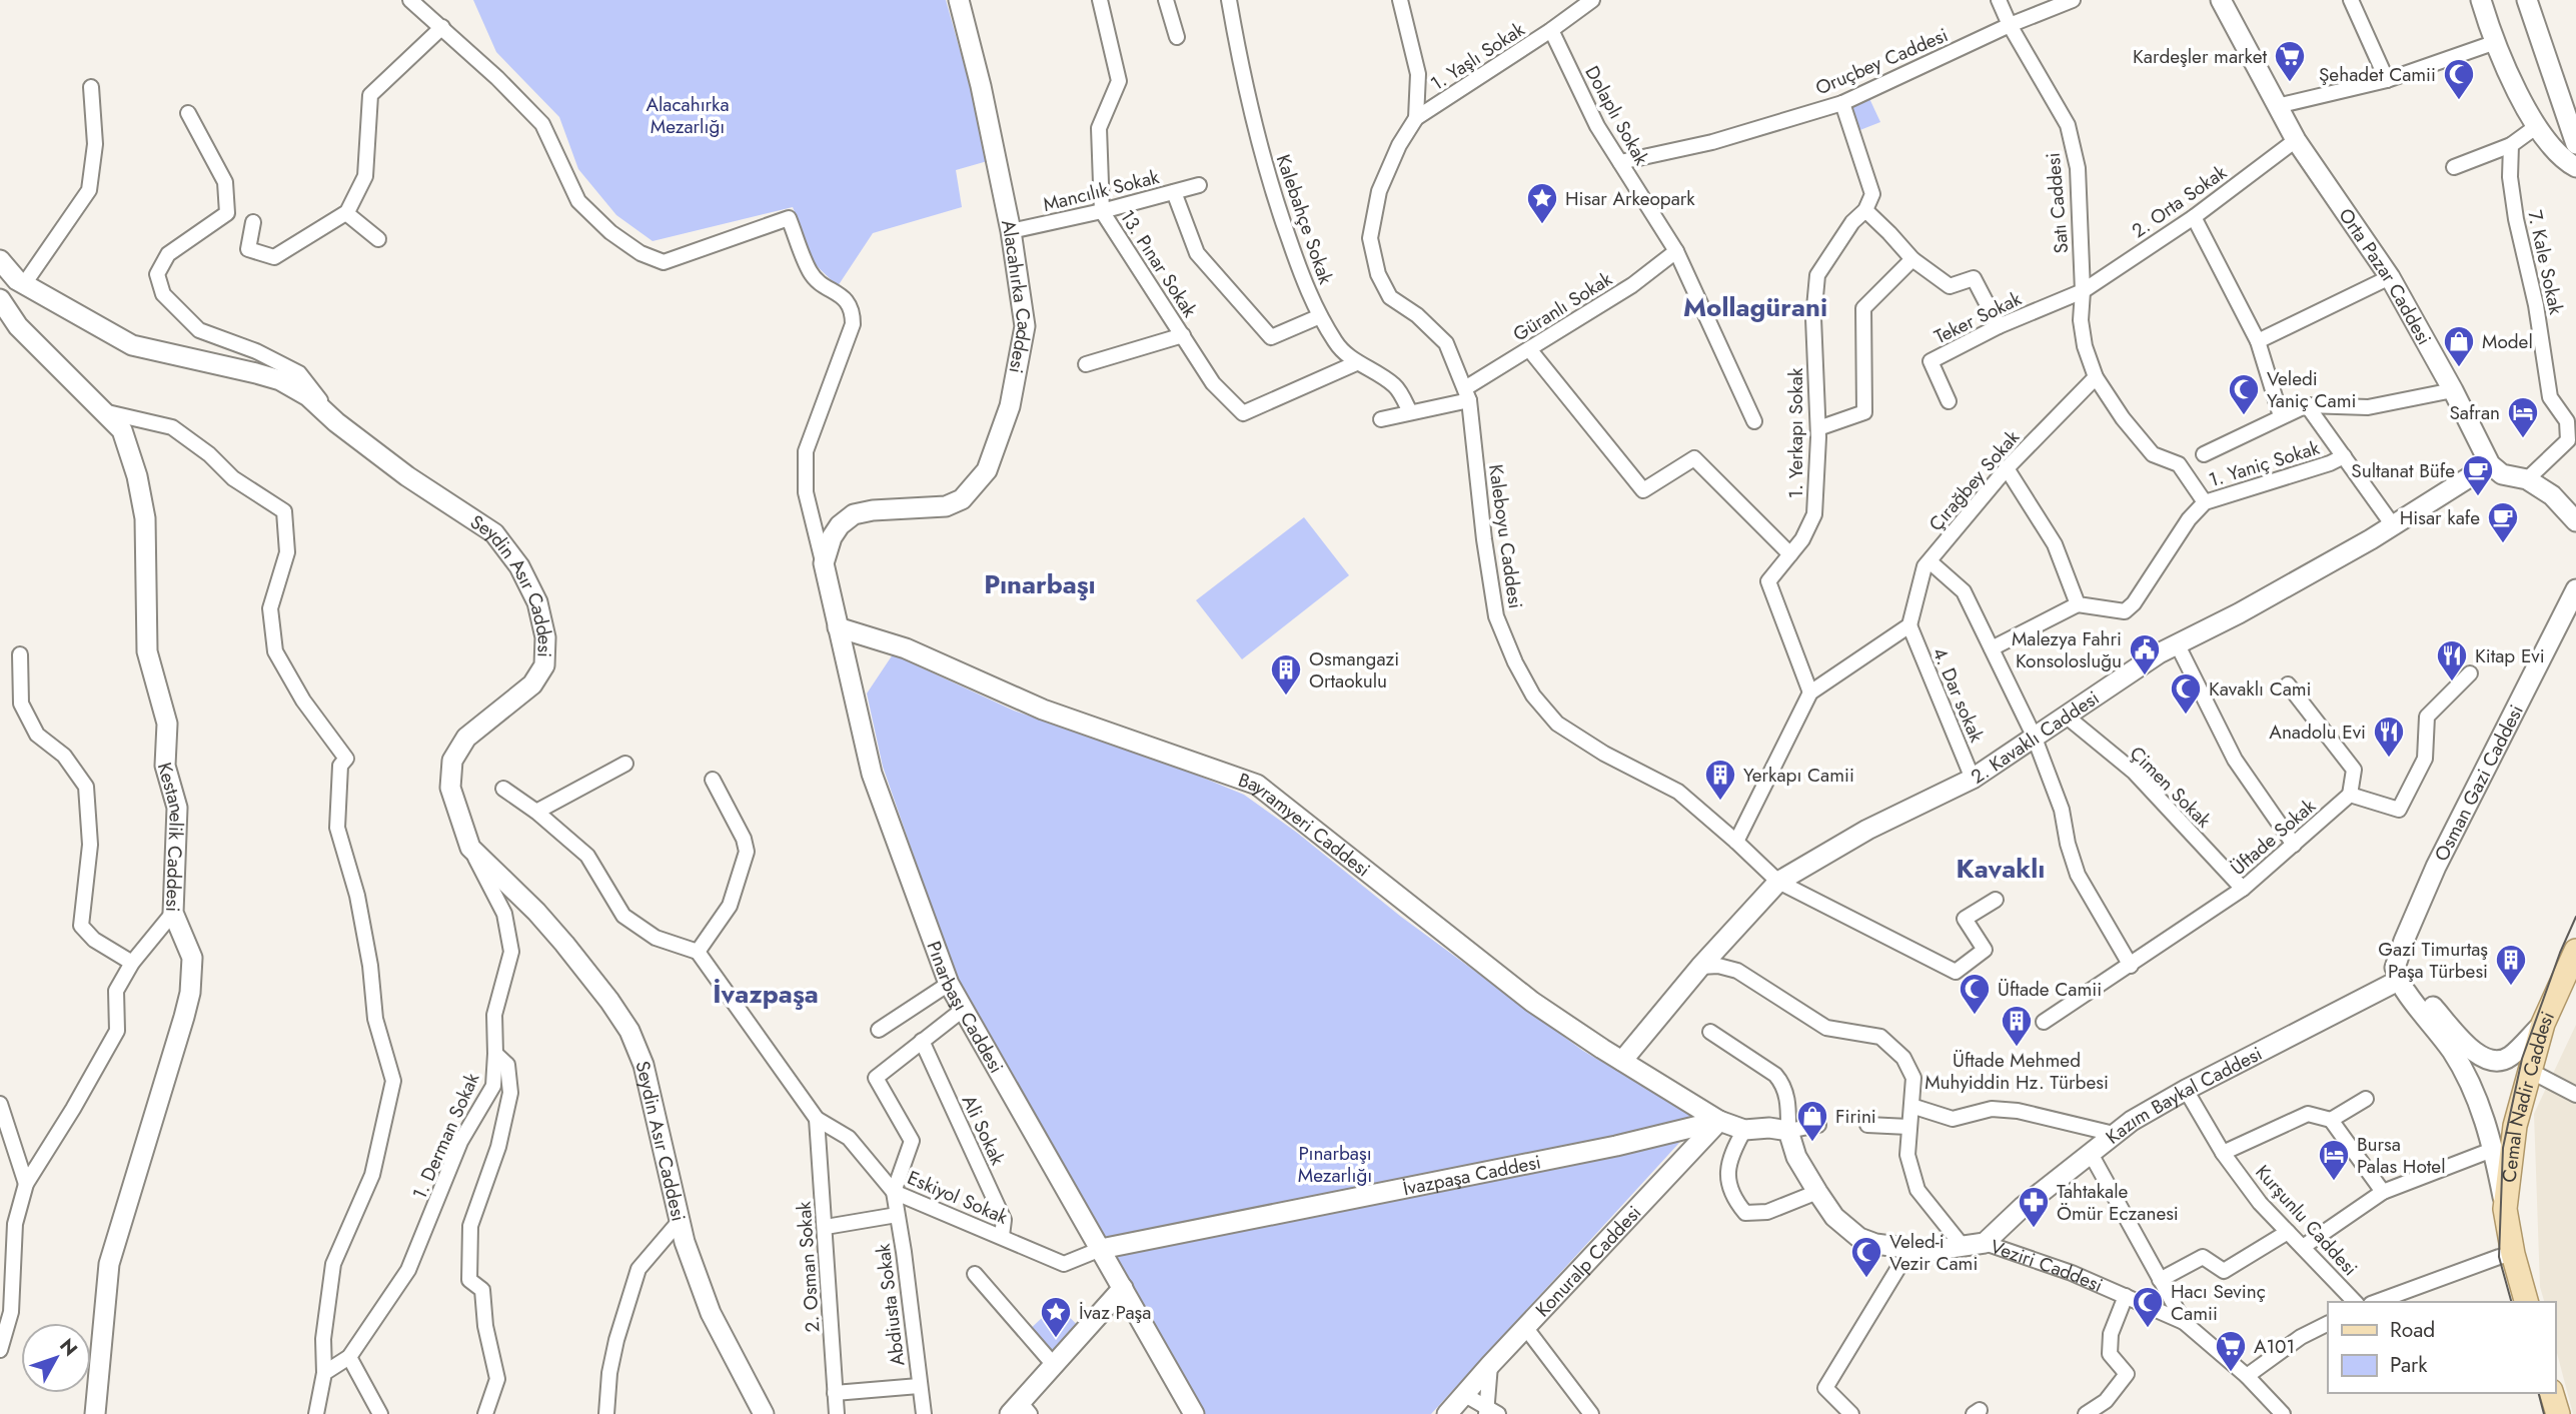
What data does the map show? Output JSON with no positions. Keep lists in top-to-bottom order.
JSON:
{
  "streets": {
    "main road": [
      "Orta Pazar Caddesi",
      "Alacahırka Caddesi",
      "Seydin Asır Caddesi",
      "2. Kavaklı Caddesi",
      "Osman Gazi Caddesi",
      "Bayramyeri Caddesi",
      "Kestanelik Caddesi",
      "Pınarbaşı Caddesi",
      "Kazım Baykal Caddesi",
      "Cemal Nadir Caddesi",
      "İvazpaşa Caddesi",
      "Konuralp Caddesi",
      "Veziri Caddesi"
    ],
    "street": [
      "1. Yaşlı Sokak",
      "Oruçbey Caddesi",
      "Dolaplı Sokak",
      "Mancılık Sokak",
      "2. Orta Sokak",
      "Satı Caddesi",
      "Kalebahçe Sokak",
      "7. Kale Sokak",
      "13. Pınar Sokak",
      "Güranlı Sokak",
      "Teker Sokak",
      "1. Yerkapı Sokak",
      "1. Yaniç Sokak",
      "Çırağbey Sokak",
      "Kaleboyu Caddesi",
      "4. Dar sokak",
      "Çimen Sokak",
      "Üftade Sokak",
      "Ali Sokak",
      "1. Derman Sokak",
      "Eskiyol Sokak",
      "Kurşunlu Caddesi",
      "2. Osman Sokak",
      "Abdiusta Sokak"
    ]
  },
  "crossings": [
    ["1. Yaşlı Sokak", "Dolaplı Sokak"],
    ["1. Yaşlı Sokak", "Kaleboyu Caddesi"],
    ["Oruçbey Caddesi", "Dolaplı Sokak"],
    ["Oruçbey Caddesi", "Satı Caddesi"],
    ["Dolaplı Sokak", "Güranlı Sokak"],
    ["Mancılık Sokak", "13. Pınar Sokak"],
    ["Mancılık Sokak", "Alacahırka Caddesi"],
    ["2. Orta Sokak", "Satı Caddesi"],
    ["2. Orta Sokak", "Orta Pazar Caddesi"],
    ["2. Orta Sokak", "Teker Sokak"],
    ["Satı Caddesi", "Teker Sokak"],
    ["Satı Caddesi", "1. Yaniç Sokak"],
    ["Satı Caddesi", "Çırağbey Sokak"],
    ["Kalebahçe Sokak", "13. Pınar Sokak"],
    ["Kalebahçe Sokak", "Güranlı Sokak"],
    ["Orta Pazar Caddesi", "2. Kavaklı Caddesi"],
    ["Alacahırka Caddesi", "Pınarbaşı Caddesi"],
    ["Güranlı Sokak", "Kaleboyu Caddesi"],
    ["Çırağbey Sokak", "4. Dar sokak"],
    ["Kaleboyu Caddesi", "2. Kavaklı Caddesi"],
    ["Seydin Asır Caddesi", "1. Derman Sokak"],
    ["4. Dar sokak", "2. Kavaklı Caddesi"],
    ["2. Kavaklı Caddesi", "Çimen Sokak"],
    ["2. Kavaklı Caddesi", "Bayramyeri Caddesi"],
    ["Osman Gazi Caddesi", "Kazım Baykal Caddesi"],
    ["Çimen Sokak", "Üftade Sokak"],
    ["Bayramyeri Caddesi", "Pınarbaşı Caddesi"],
    ["Bayramyeri Caddesi", "İvazpaşa Caddesi"],
    ["Bayramyeri Caddesi", "Konuralp Caddesi"],
    ["Pınarbaşı Caddesi", "İvazpaşa Caddesi"],
    ["Pınarbaşı Caddesi", "Eskiyol Sokak"],
    ["Kazım Baykal Caddesi", "Kurşunlu Caddesi"],
    ["Kazım Baykal Caddesi", "Veziri Caddesi"],
    ["Ali Sokak", "Eskiyol Sokak"],
    ["İvazpaşa Caddesi", "Eskiyol Sokak"],
    ["İvazpaşa Caddesi", "Konuralp Caddesi"],
    ["Eskiyol Sokak", "2. Osman Sokak"],
    ["Eskiyol Sokak", "Abdiusta Sokak"]
  ],
  "districts": [
    "Mollagürani",
    "Pınarbaşı",
    "Kavaklı",
    "İvazpaşa"
  ],
  "parks": ["Alacahırka Mezarlığı", "Pınarbaşı Mezarlığı"],
  "places": {
    "supermarket": ["Kardeşler market", "A101"],
    "mosque": [
      "Şehadet Camii",
      "Veledi Yaniç Cami",
      "Kavaklı Cami",
      "Üftade Camii",
      "Veled-i Vezir Cami",
      "Hacı Sevinç Camii"
    ],
    "place": ["Hisar Arkeopark", "İvaz Paşa"],
    "shop": ["Model", "Firini"],
    "hotel": ["Safran", "Bursa Palas Hotel"],
    "cafe": ["Sultanat Büfe", "Hisar kafe"],
    "public building": ["Malezya Fahri Konsolosluğu"],
    "restaurant": ["Kitap Evi", "Anadolu Evi"],
    "building": [
      "Osmangazi Ortaokulu",
      "Yerkapı Camii",
      "Gazi Timurtaş Paşa Türbesi",
      "Üftade Mehmed Muhyiddin Hz. Türbesi"
    ],
    "pharmacy": ["Tahtakale Ömür Eczanesi"]
  },
  "legend": ["Road", "Park"],
  "north": "top right"
}
